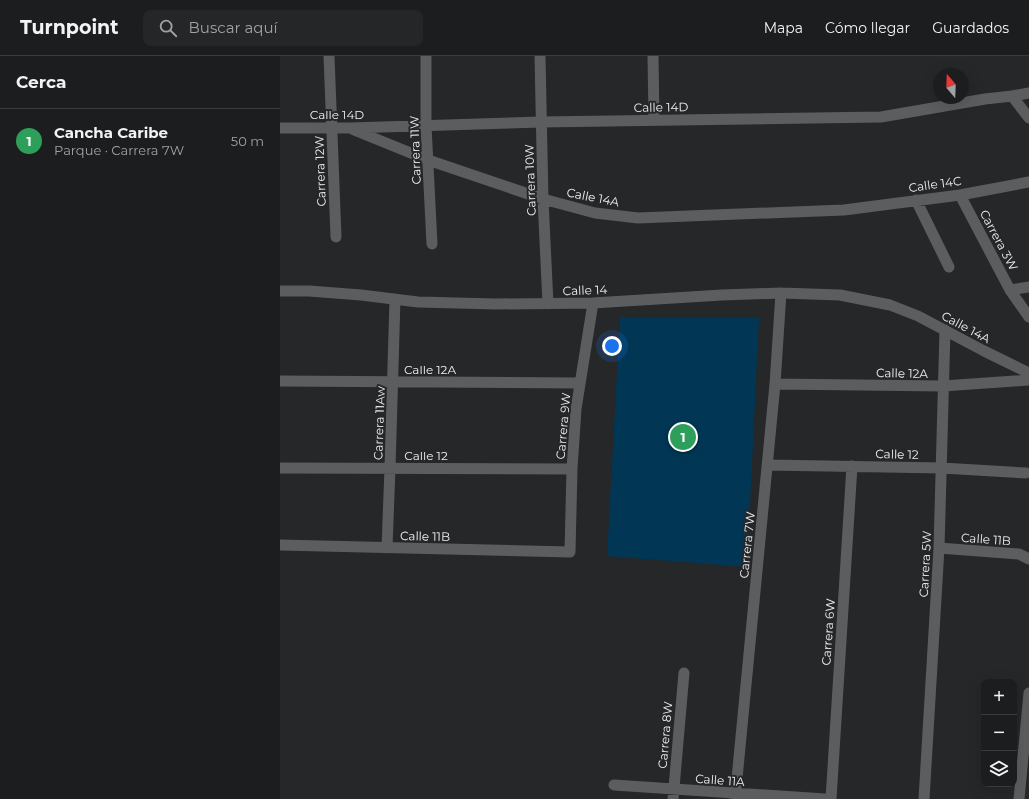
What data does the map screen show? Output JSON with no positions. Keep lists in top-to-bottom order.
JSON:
{
  "streets": {
    "street": [
      "Calle 14D",
      "Carrera 11W",
      "Carrera 12W",
      "Carrera 10W",
      "Calle 14C",
      "Calle 14A",
      "Carrera 3W",
      "Calle 14",
      "Calle 12A",
      "Carrera 11Aw",
      "Carrera 9W",
      "Calle 12",
      "Calle 11B",
      "Carrera 7W",
      "Carrera 5W",
      "Carrera 6W",
      "Carrera 8W",
      "Calle 11A"
    ]
  },
  "crossings": [
    ["Calle 14D", "Carrera 11W"],
    ["Calle 14D", "Carrera 12W"],
    ["Calle 14D", "Carrera 10W"],
    ["Calle 14D", "Calle 14A"],
    ["Carrera 11W", "Calle 14A"],
    ["Carrera 10W", "Calle 14A"],
    ["Carrera 10W", "Calle 14"],
    ["Calle 14C", "Calle 14A"],
    ["Calle 14C", "Carrera 3W"],
    ["Calle 14A", "Calle 14"],
    ["Calle 14A", "Carrera 5W"],
    ["Calle 14", "Carrera 11Aw"],
    ["Calle 14", "Carrera 9W"],
    ["Calle 14", "Carrera 7W"],
    ["Calle 12A", "Carrera 11Aw"],
    ["Calle 12A", "Carrera 9W"],
    ["Calle 12A", "Carrera 7W"],
    ["Calle 12A", "Carrera 5W"],
    ["Carrera 11Aw", "Calle 12"],
    ["Carrera 11Aw", "Calle 11B"],
    ["Carrera 9W", "Calle 12"],
    ["Carrera 9W", "Calle 11B"],
    ["Calle 12", "Carrera 7W"],
    ["Calle 12", "Carrera 5W"],
    ["Calle 12", "Carrera 6W"],
    ["Calle 11B", "Carrera 5W"],
    ["Carrera 7W", "Calle 11A"],
    ["Carrera 8W", "Calle 11A"]
  ],
  "north": "top",
  "page": {
    "header": "Turnpoint",
    "search": "Buscar aquí",
    "nav": ["Mapa", "Cómo llegar", "Guardados"],
    "heading": "Cerca",
    "list": [
      {
        "mark": "1",
        "name": "Cancha Caribe",
        "note": "Parque · Carrera 7W",
        "value": "50 m"
      }
    ],
    "pins": "1",
    "map_buttons": ["+", "−"]
  }
}
